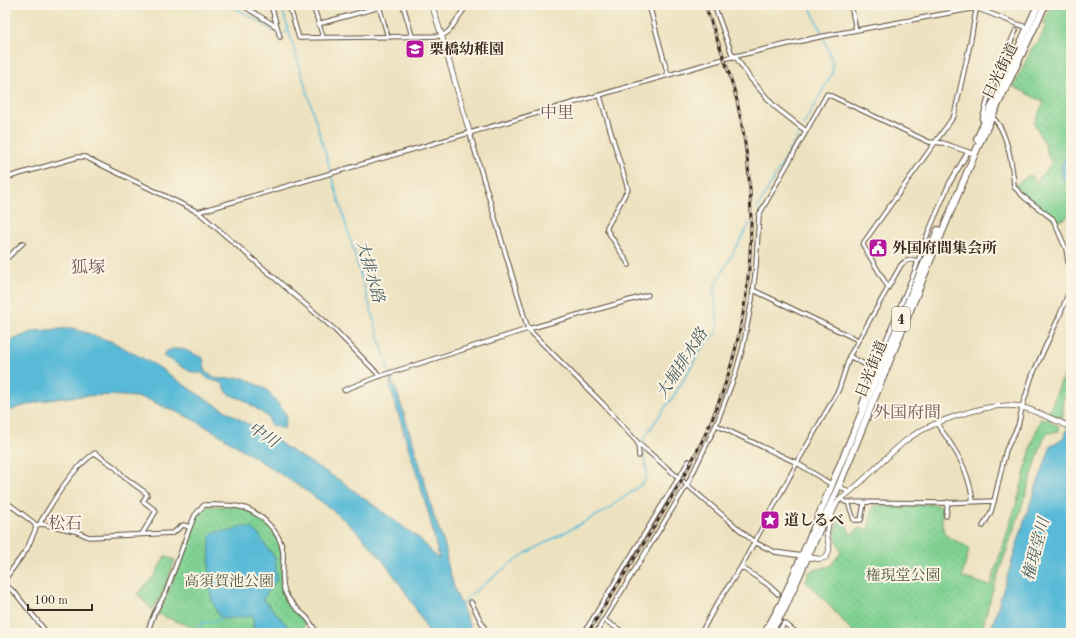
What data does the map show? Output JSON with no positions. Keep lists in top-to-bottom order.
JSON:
{
  "streets": {
    "highway": ["日光街道", "4"]
  },
  "districts": [
    "中里",
    "狐塚",
    "外国府間",
    "松石"
  ],
  "water": [
    "大排水路",
    "大堀排水路",
    "中川",
    "権現堂川"
  ],
  "parks": ["権現堂公園", "高須賀池公園"],
  "places": {
    "school or university": ["栗橋幼稚園"],
    "public building": ["外国府間集会所"],
    "place": ["道しるべ"]
  },
  "scale_bar": "100 m"
}
